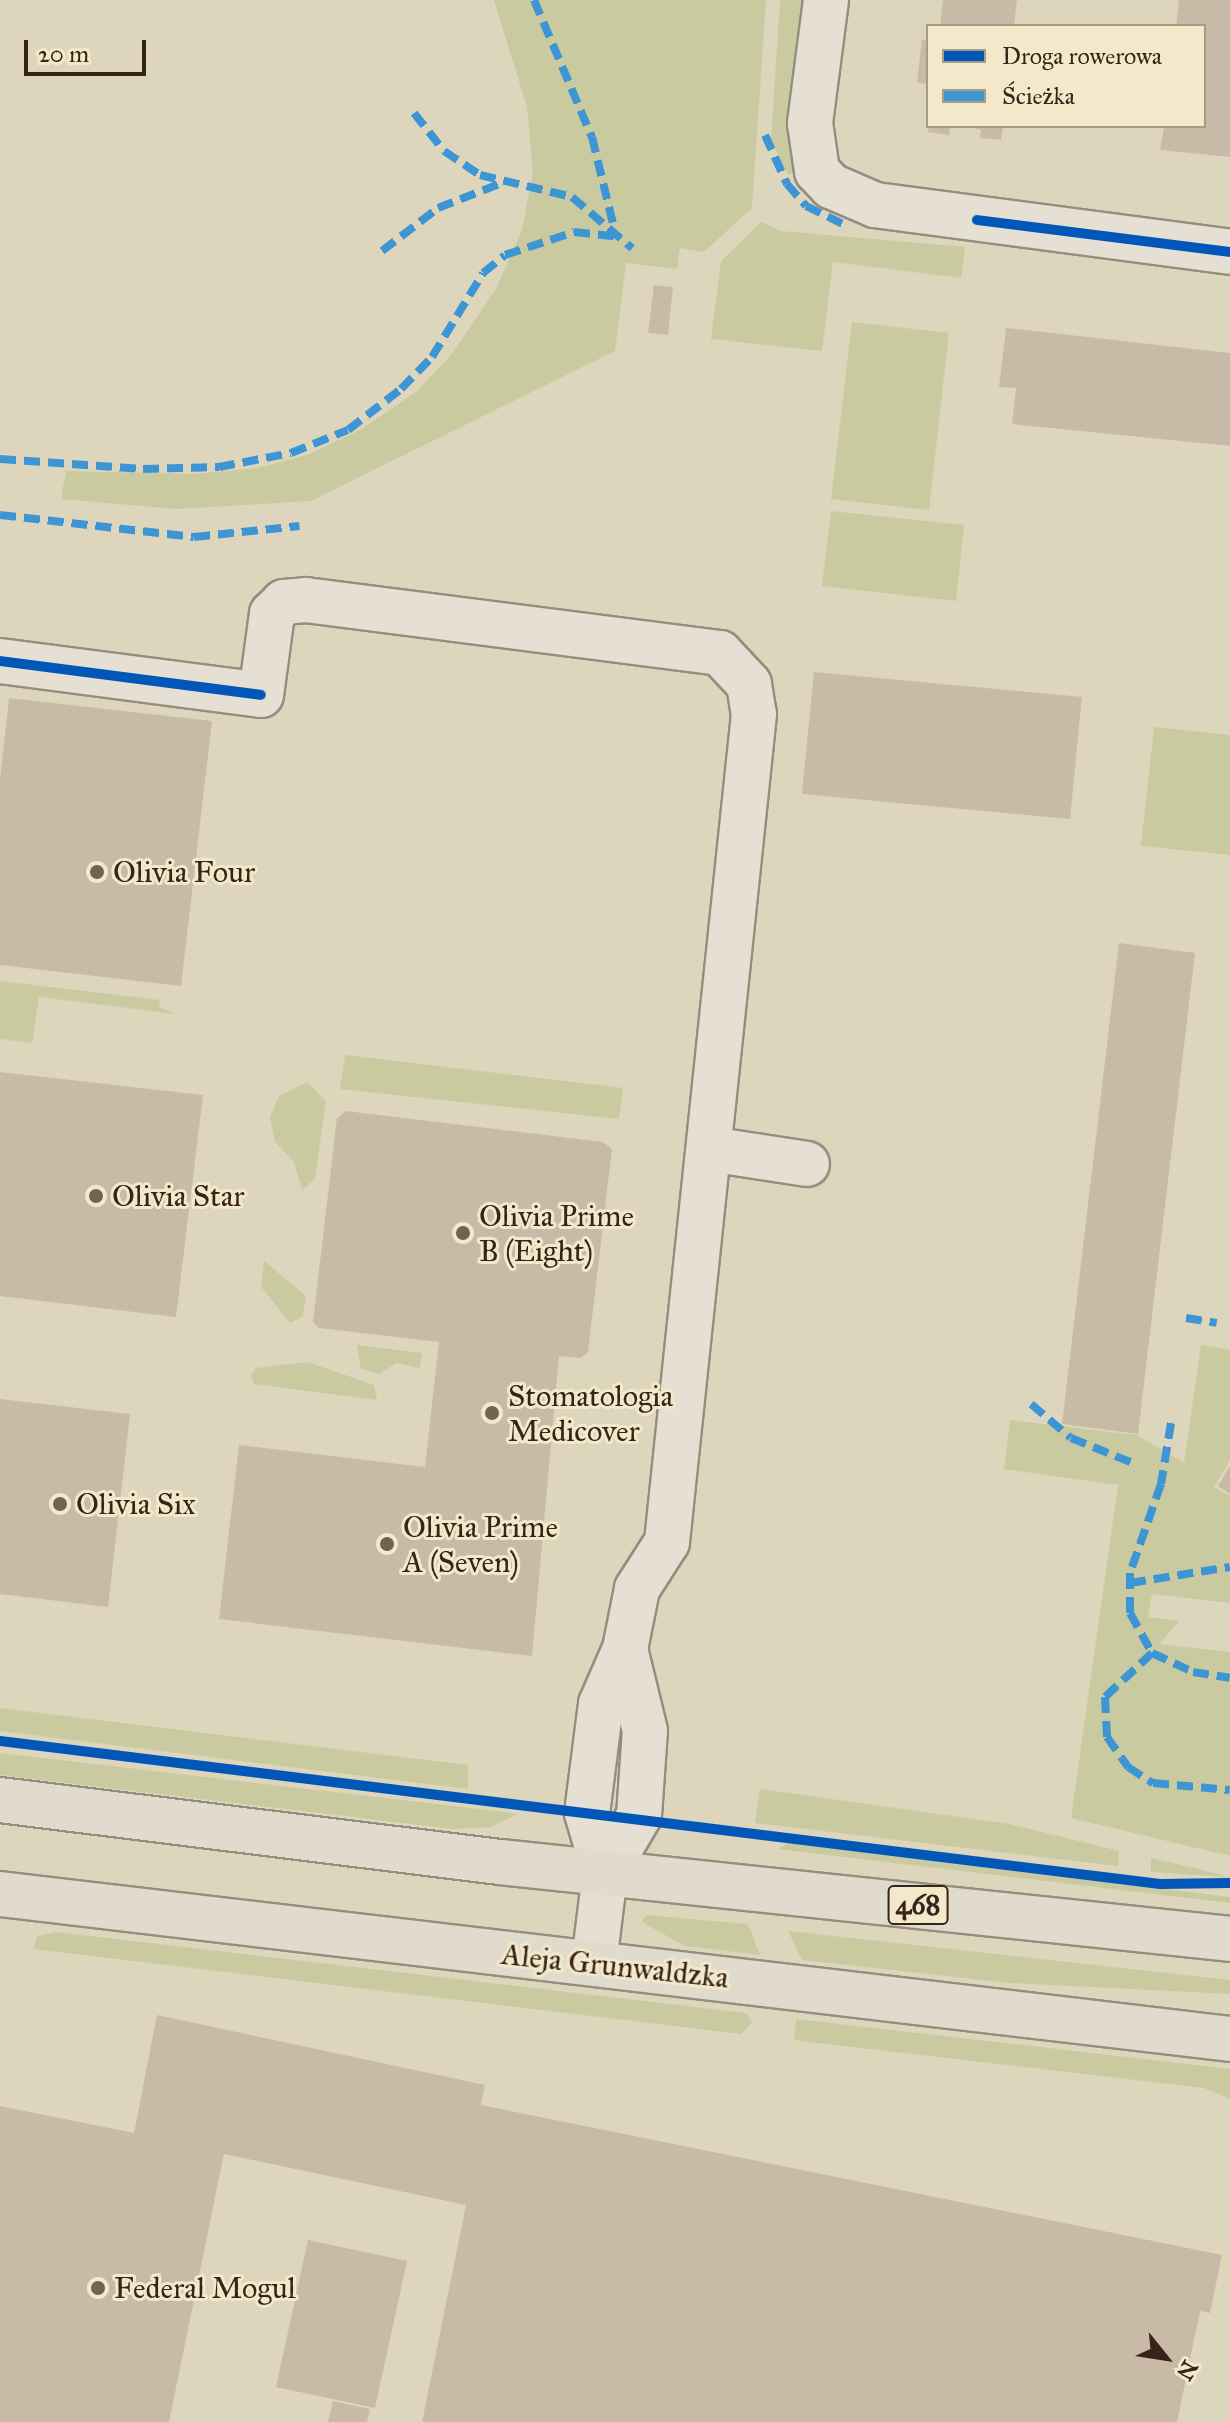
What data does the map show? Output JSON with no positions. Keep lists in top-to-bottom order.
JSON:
{
  "streets": {
    "main road": ["468", "Aleja Grunwaldzka"]
  },
  "places": [
    "Olivia Four",
    "Olivia Star",
    "Olivia Prime B (Eight)",
    "Stomatologia Medicover",
    "Olivia Six",
    "Olivia Prime A (Seven)",
    "Federal Mogul"
  ],
  "legend": ["Droga rowerowa", "Ścieżka"],
  "scale_bar": "20 m",
  "north": "bottom right"
}
